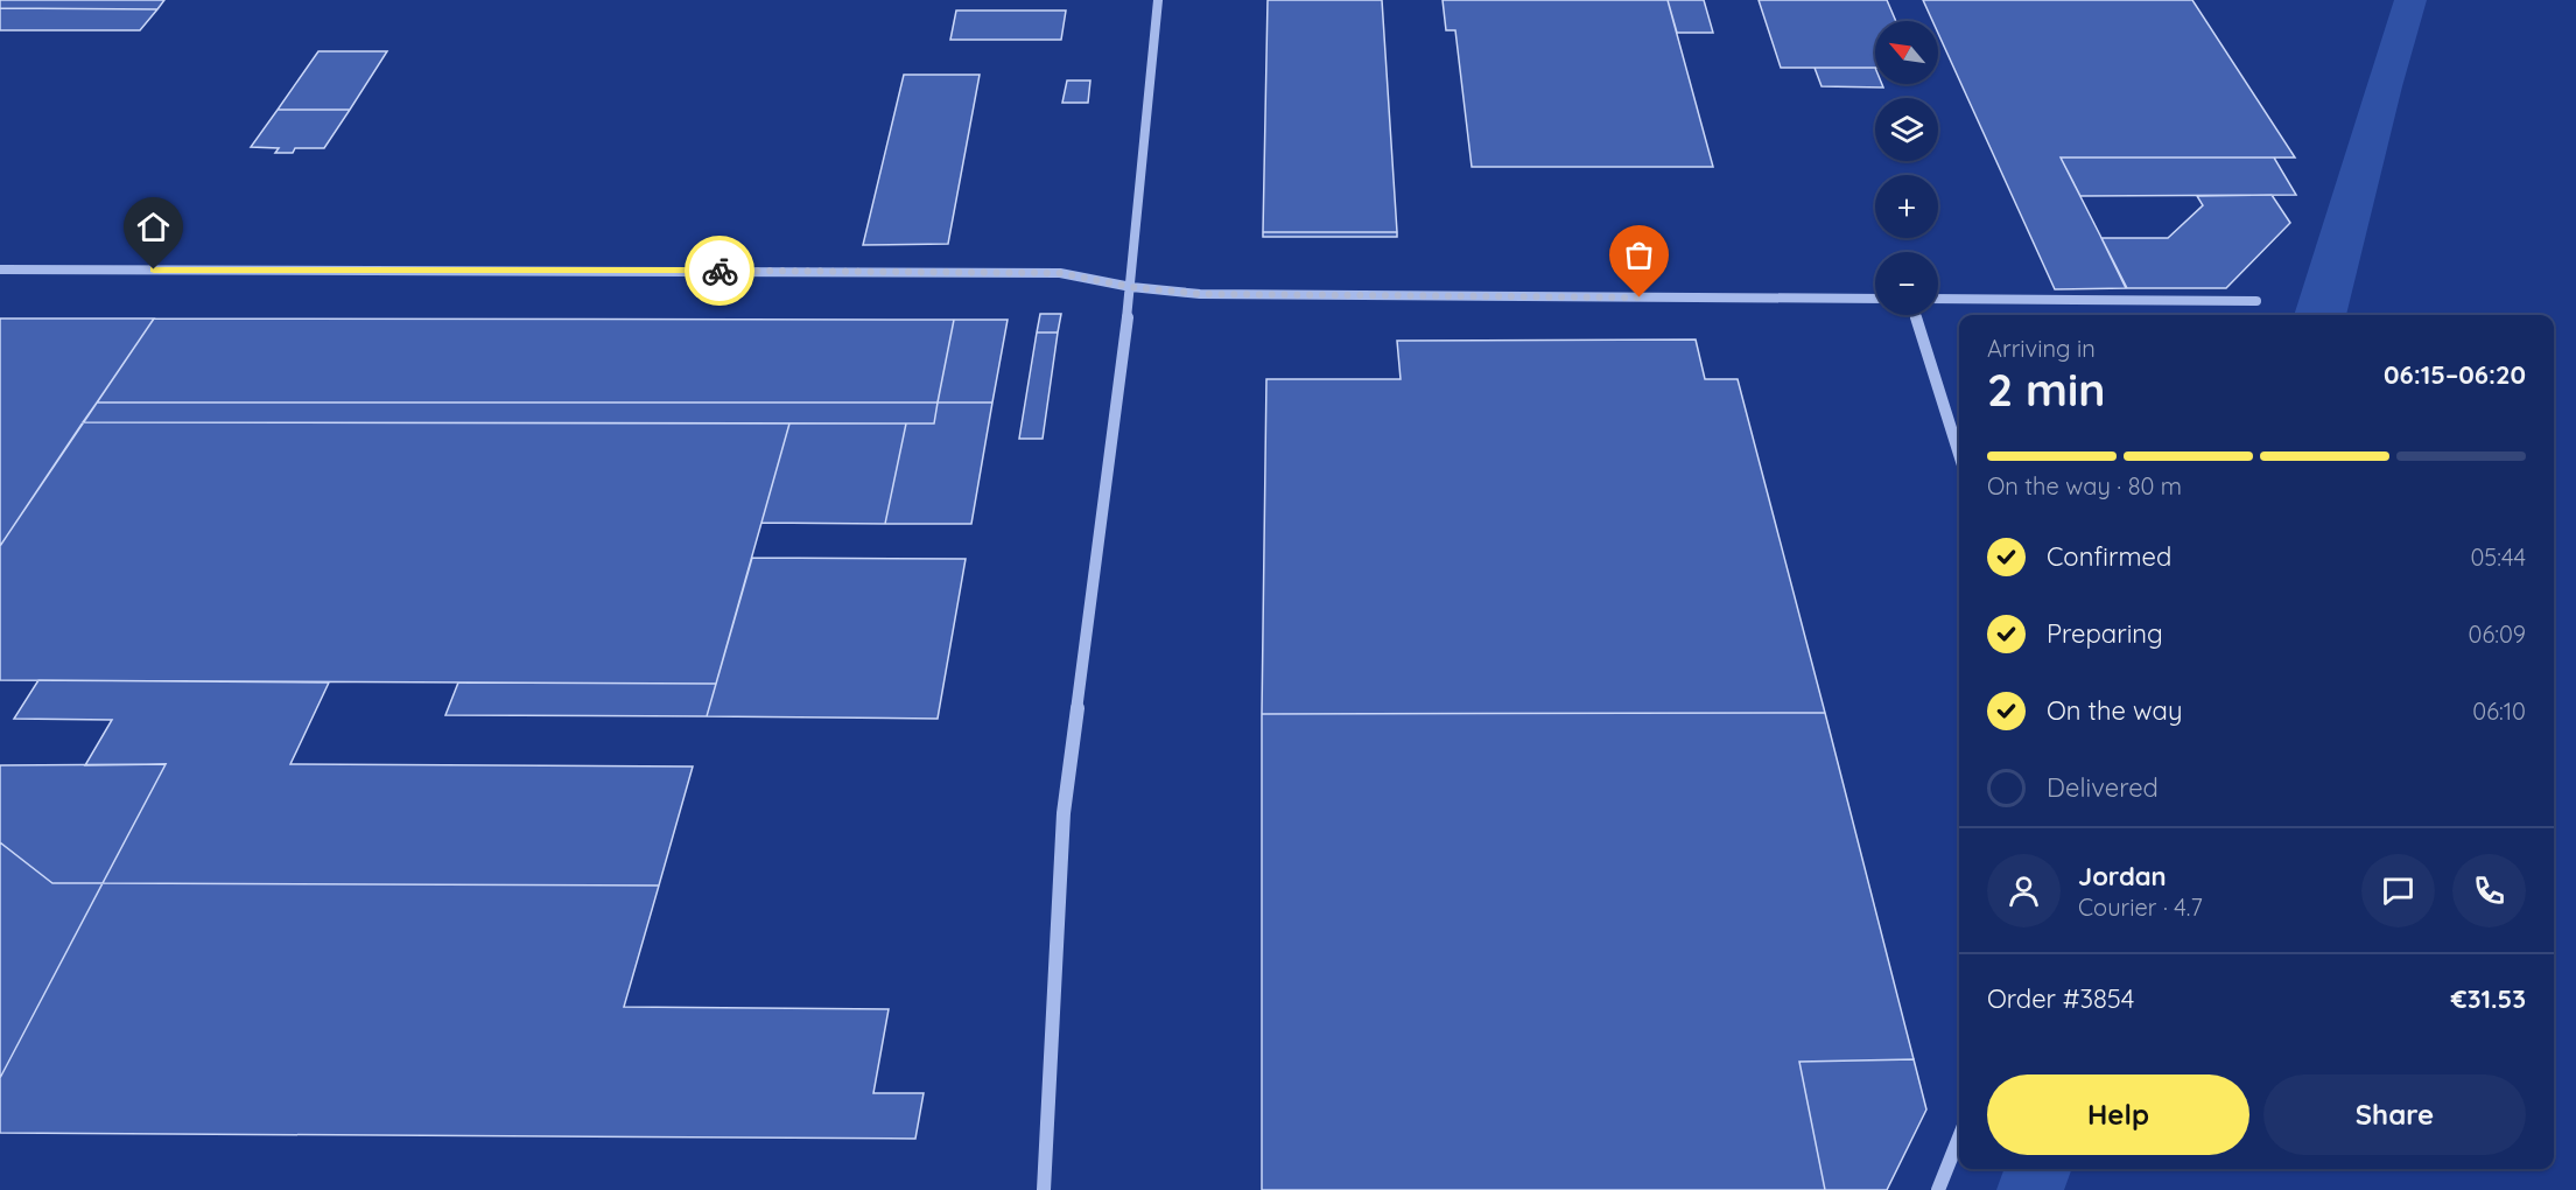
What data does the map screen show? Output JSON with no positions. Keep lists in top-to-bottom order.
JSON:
{
  "north": "top left",
  "page": {
    "map_buttons": ["+", "−"],
    "heading": ["2 min", "Arriving in", "06:15–06:20"],
    "panel": [
      "Jordan",
      "Courier · 4.7",
      "Order #3854",
      "€31.53"
    ],
    "bar": "On the way · 80 m",
    "list": [
      ["Confirmed", "05:44"],
      ["Preparing", "06:09"],
      ["On the way", "06:10"],
      "Delivered"
    ],
    "buttons": ["Help", "Share"]
  }
}
